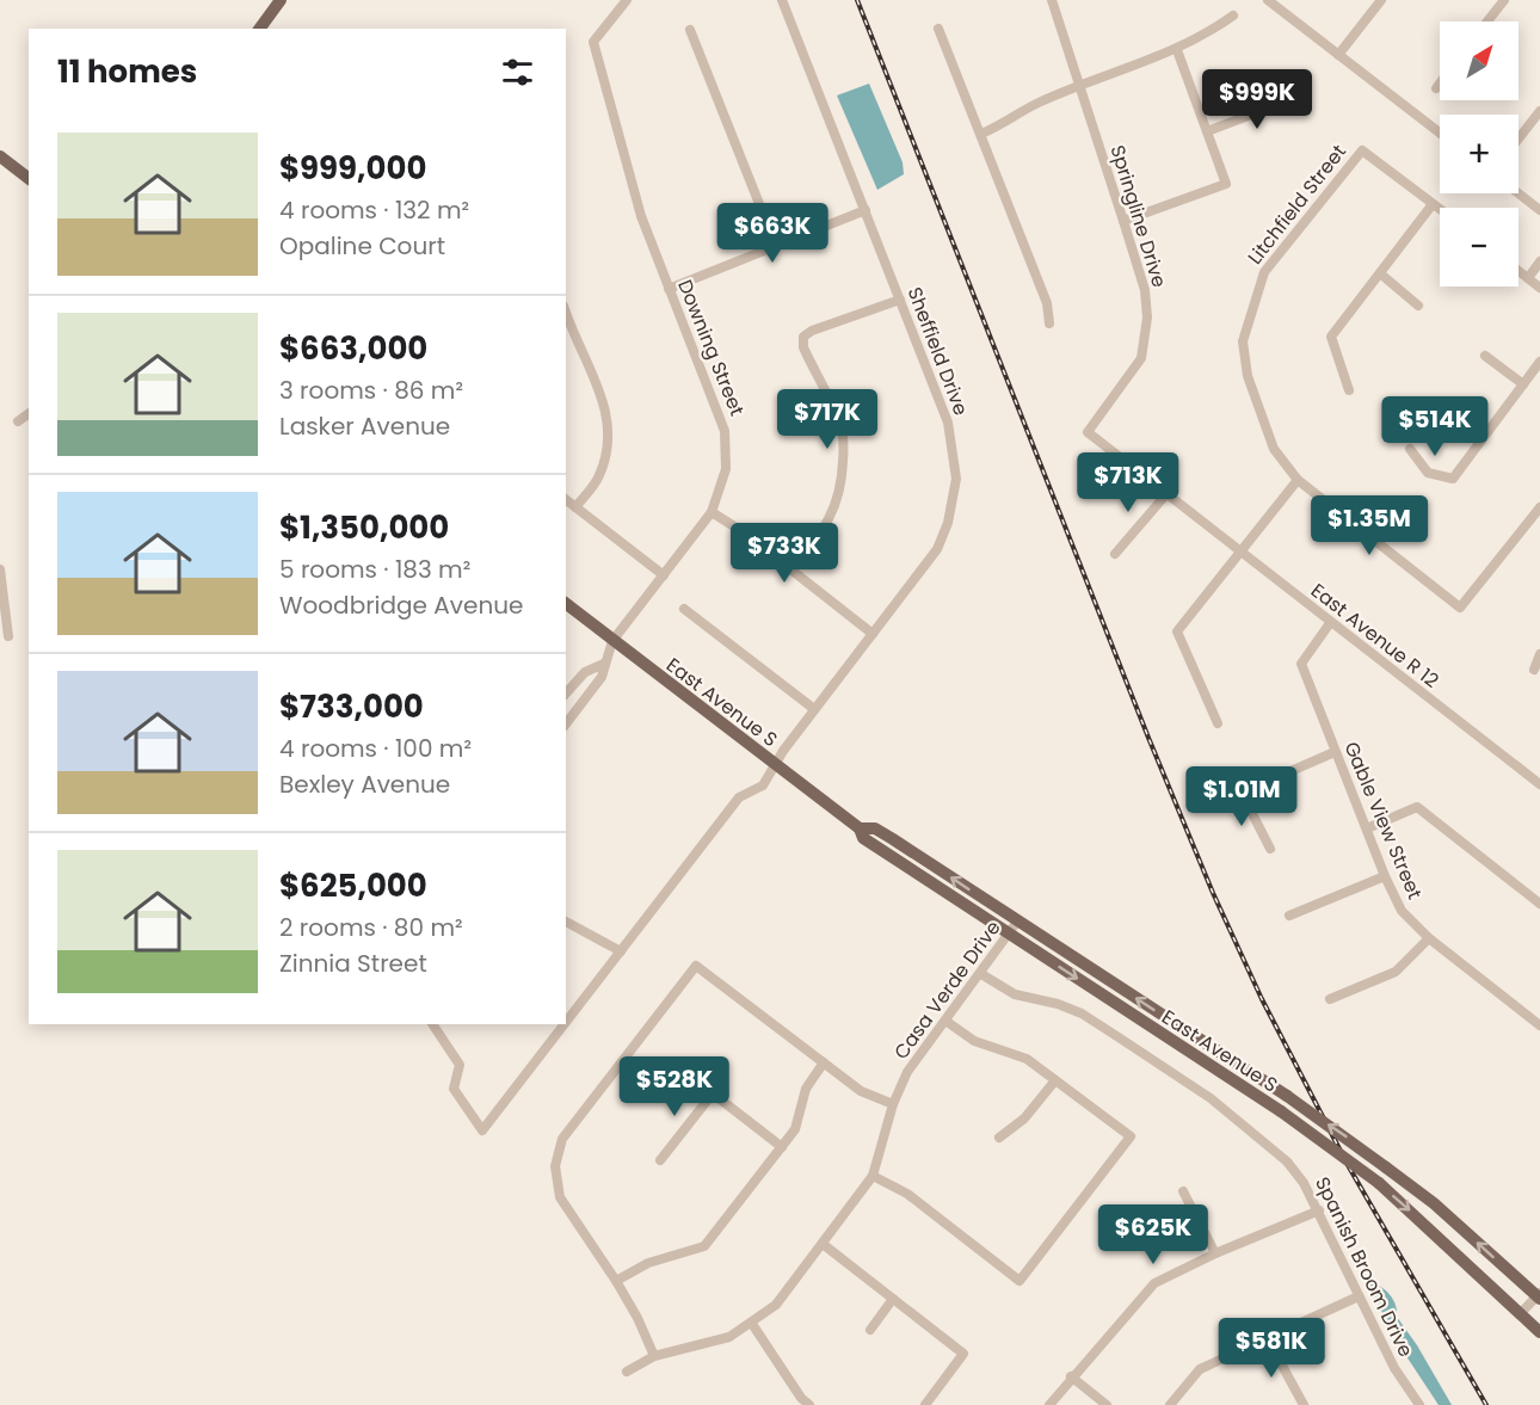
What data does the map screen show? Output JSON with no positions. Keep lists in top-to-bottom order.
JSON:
{
  "streets": {
    "main road": ["East Avenue S"],
    "street": [
      "Litchfield Street",
      "Springline Drive",
      "Downing Street",
      "Sheffield Drive",
      "East Avenue R 12",
      "Gable View Street",
      "Casa Verde Drive",
      "Spanish Broom Drive"
    ]
  },
  "crossings": [
    ["Springline Drive", "East Avenue R 12"],
    ["Downing Street", "East Avenue S"],
    ["Sheffield Drive", "East Avenue S"],
    ["East Avenue R 12", "Gable View Street"],
    ["East Avenue S", "Casa Verde Drive"],
    ["Casa Verde Drive", "Spanish Broom Drive"]
  ],
  "north": "top right",
  "page": {
    "map_buttons": ["+", "−"],
    "heading": "11 homes",
    "price": [
      "$999K",
      "$663K",
      "$717K",
      "$514K",
      "$713K",
      "$1.35M",
      "$733K",
      "$1.01M",
      "$528K",
      "$625K",
      "$581K"
    ],
    "list": [
      {
        "name": "$999,000",
        "note": "4 rooms · 132 m² · Opaline Court"
      },
      {
        "name": "$663,000",
        "note": "3 rooms · 86 m² · Lasker Avenue"
      },
      {
        "name": "$1,350,000",
        "note": "5 rooms · 183 m² · Woodbridge Avenue"
      },
      {
        "name": "$733,000",
        "note": "4 rooms · 100 m² · Bexley Avenue"
      },
      {
        "name": "$625,000",
        "note": "2 rooms · 80 m² · Zinnia Street"
      }
    ]
  }
}
